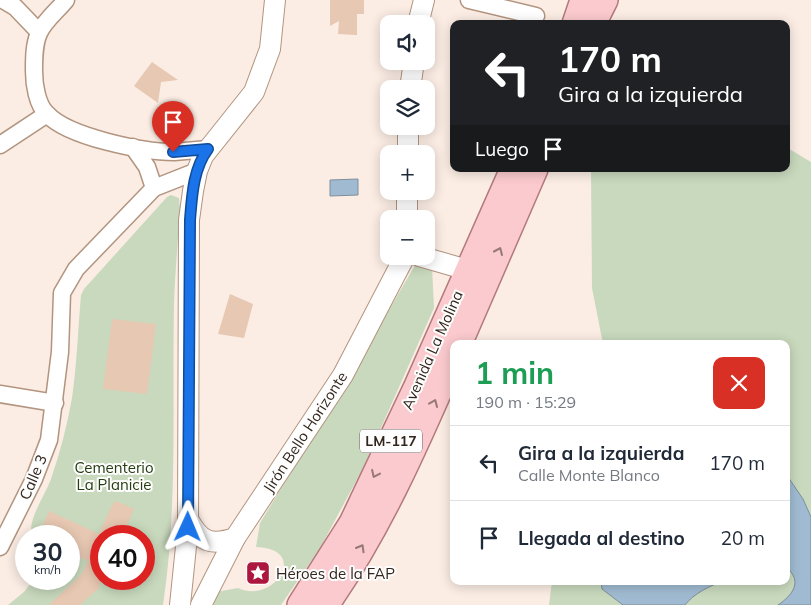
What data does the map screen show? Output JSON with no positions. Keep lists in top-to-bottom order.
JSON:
{
  "streets": {
    "main road": ["Avenida La Molina", "LM-117"],
    "street": ["Jirón Bello Horizonte", "Calle 3"]
  },
  "parks": ["Cementerio La Planicie"],
  "places": {
    "place": ["Héroes de la FAP"]
  },
  "page": {
    "map_buttons": ["+", "−"],
    "turn": ["170 m", "Gira a la izquierda"],
    "then": "Luego",
    "heading": ["1 min", "190 m · 15:29"],
    "list": [
      {
        "name": "Gira a la izquierda",
        "note": "Calle Monte Blanco",
        "value": "170 m"
      },
      {
        "name": "Llegada al destino",
        "value": "20 m"
      }
    ],
    "speed": "30 km/h",
    "limit": "40"
  }
}
